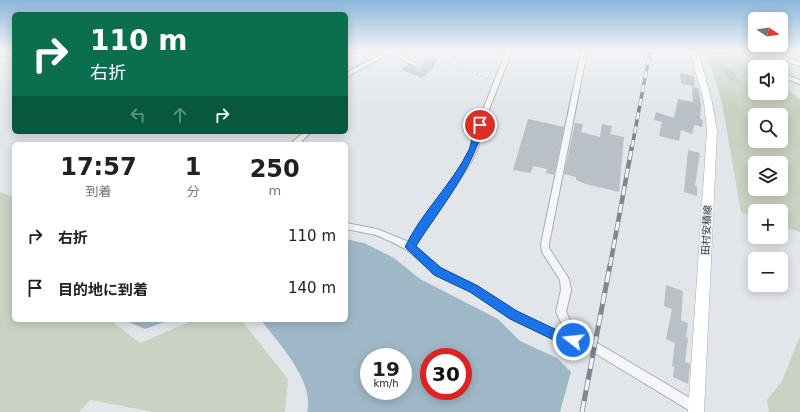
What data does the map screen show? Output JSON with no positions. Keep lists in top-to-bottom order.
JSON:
{
  "streets": {
    "main road": ["田村安積線"]
  },
  "north": "right",
  "page": {
    "map_buttons": ["+", "−"],
    "turn": ["110 m", "右折"],
    "eta": [
      "17:57",
      "到着",
      "1",
      "分",
      "250",
      "m"
    ],
    "list": [
      {
        "name": "右折",
        "value": "110 m"
      },
      {
        "name": "目的地に到着",
        "value": "140 m"
      }
    ],
    "speed": "19 km/h",
    "limit": "30"
  }
}
